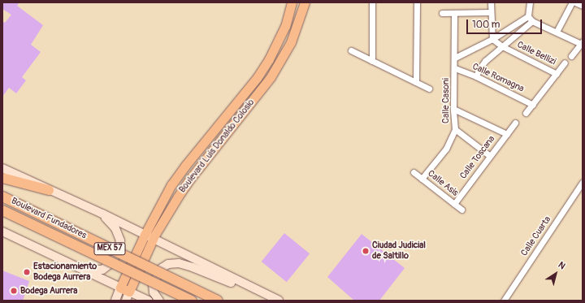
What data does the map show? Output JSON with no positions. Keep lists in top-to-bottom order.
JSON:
{
  "streets": {
    "highway": ["Boulevard Fundadores", "MEX 57"],
    "main road": ["Boulevard Luis Donaldo Colosio"],
    "street": [
      "Calle Bellizi",
      "Calle Romagna",
      "Calle Casoni",
      "Calle Toscana",
      "Calle Asis",
      "Calle Cuarta"
    ]
  },
  "crossings": [
    ["Calle Romagna", "Calle Casoni"],
    ["Calle Casoni", "Calle Asis"],
    ["Calle Toscana", "Calle Asis"]
  ],
  "places": ["Ciudad Judicial de Saltillo", "Estacionamiento Bodega Aurrera", "Bodega Aurrera"],
  "scale_bar": "100 m",
  "north": "top right"
}
